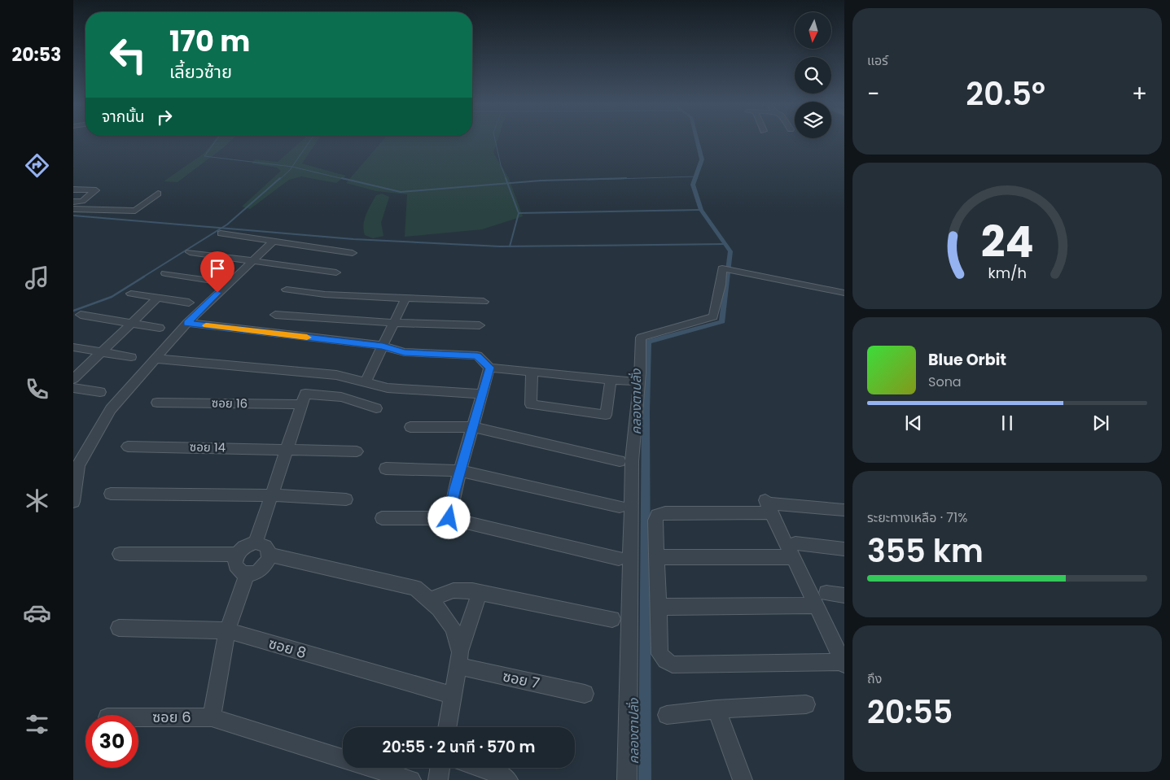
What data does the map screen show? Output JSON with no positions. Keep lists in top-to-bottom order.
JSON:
{
  "streets": {
    "street": [
      "ซอย 16",
      "ซอย 14",
      "ซอย 8",
      "ซอย 7",
      "ซอย 6"
    ]
  },
  "water": ["คลองตาปลั่ง"],
  "north": "bottom",
  "page": {
    "tabs": "20:53",
    "tile": [
      "แอร์",
      ["ระยะทางเหลือ · 71%", "355 km"],
      ["ถึง", "20:55"]
    ],
    "turn": ["170 m", "เลี้ยวซ้าย"],
    "heat": ["−", "20.5°", "+"],
    "then": "จากนั้น",
    "song": ["Blue Orbit", "Sona"],
    "limit": "30",
    "trip": "20:55 · 2 นาที · 570 m",
    "gauge": ["24", "km/h"]
  }
}
